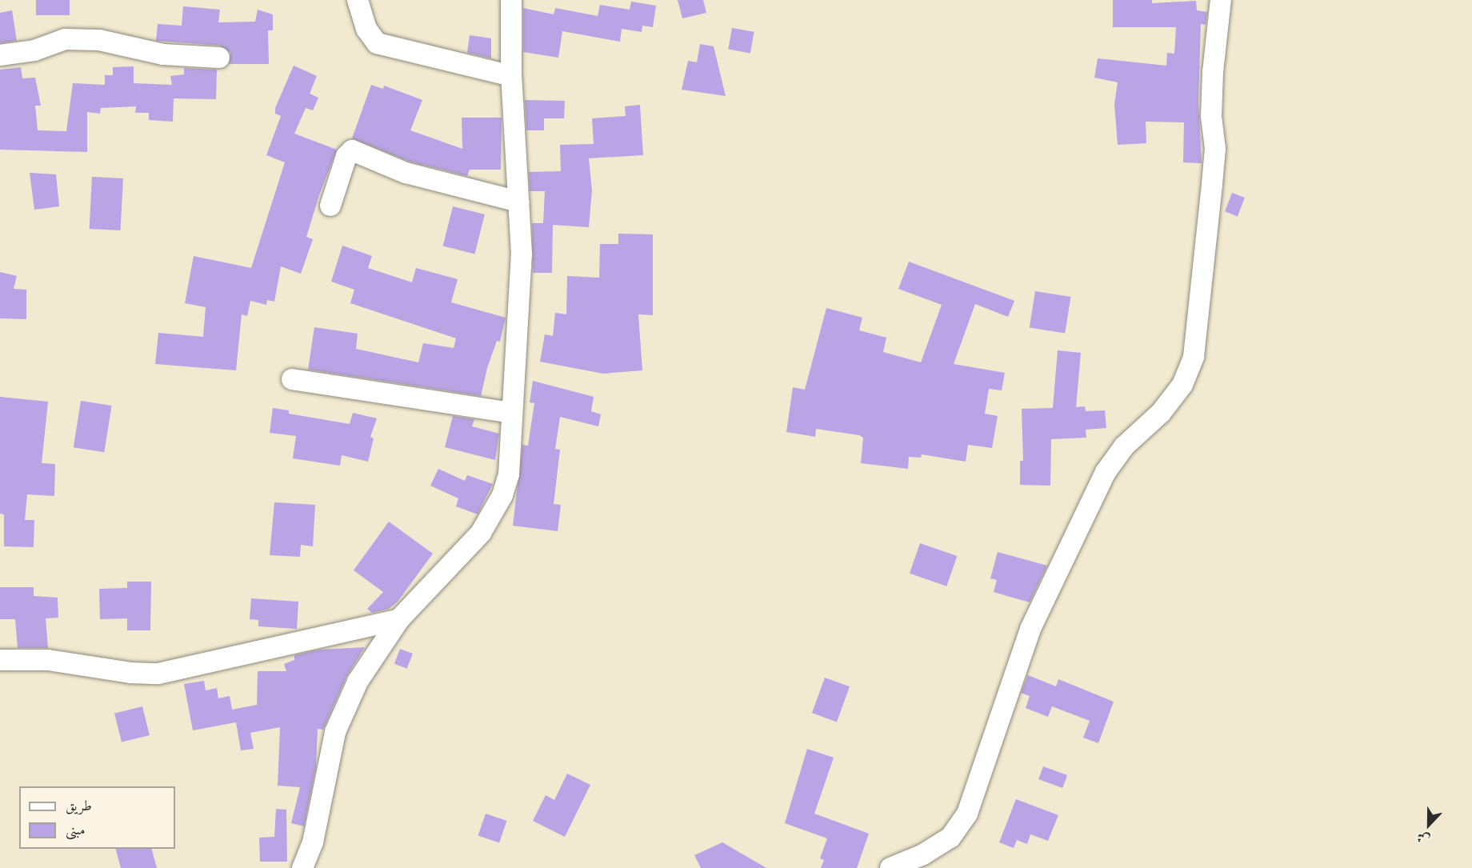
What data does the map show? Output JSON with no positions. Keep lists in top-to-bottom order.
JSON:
{
  "legend": ["طريق", "مبنى"],
  "north": "bottom"
}
